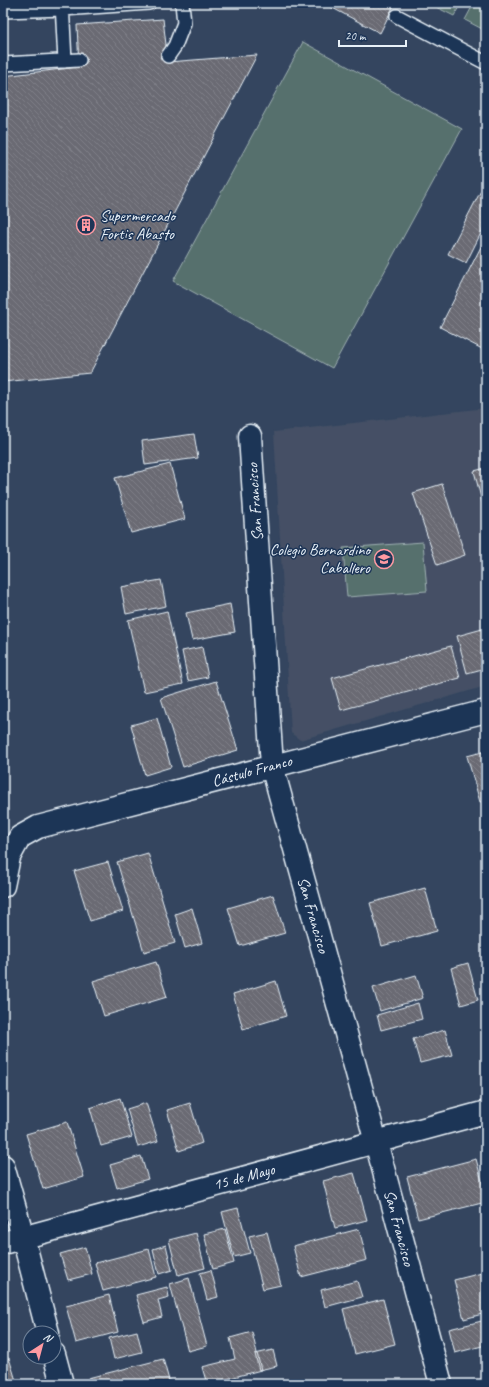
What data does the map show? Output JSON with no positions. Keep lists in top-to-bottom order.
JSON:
{
  "streets": {
    "street": ["San Francisco", "Cástulo Franco", "15 de Mayo"]
  },
  "crossings": [
    ["San Francisco", "Cástulo Franco"],
    ["San Francisco", "15 de Mayo"]
  ],
  "places": {
    "building": ["Supermercado Fortis Abasto"],
    "school or university": ["Colegio Bernardino Caballero"]
  },
  "scale_bar": "20 m",
  "north": "top right"
}
